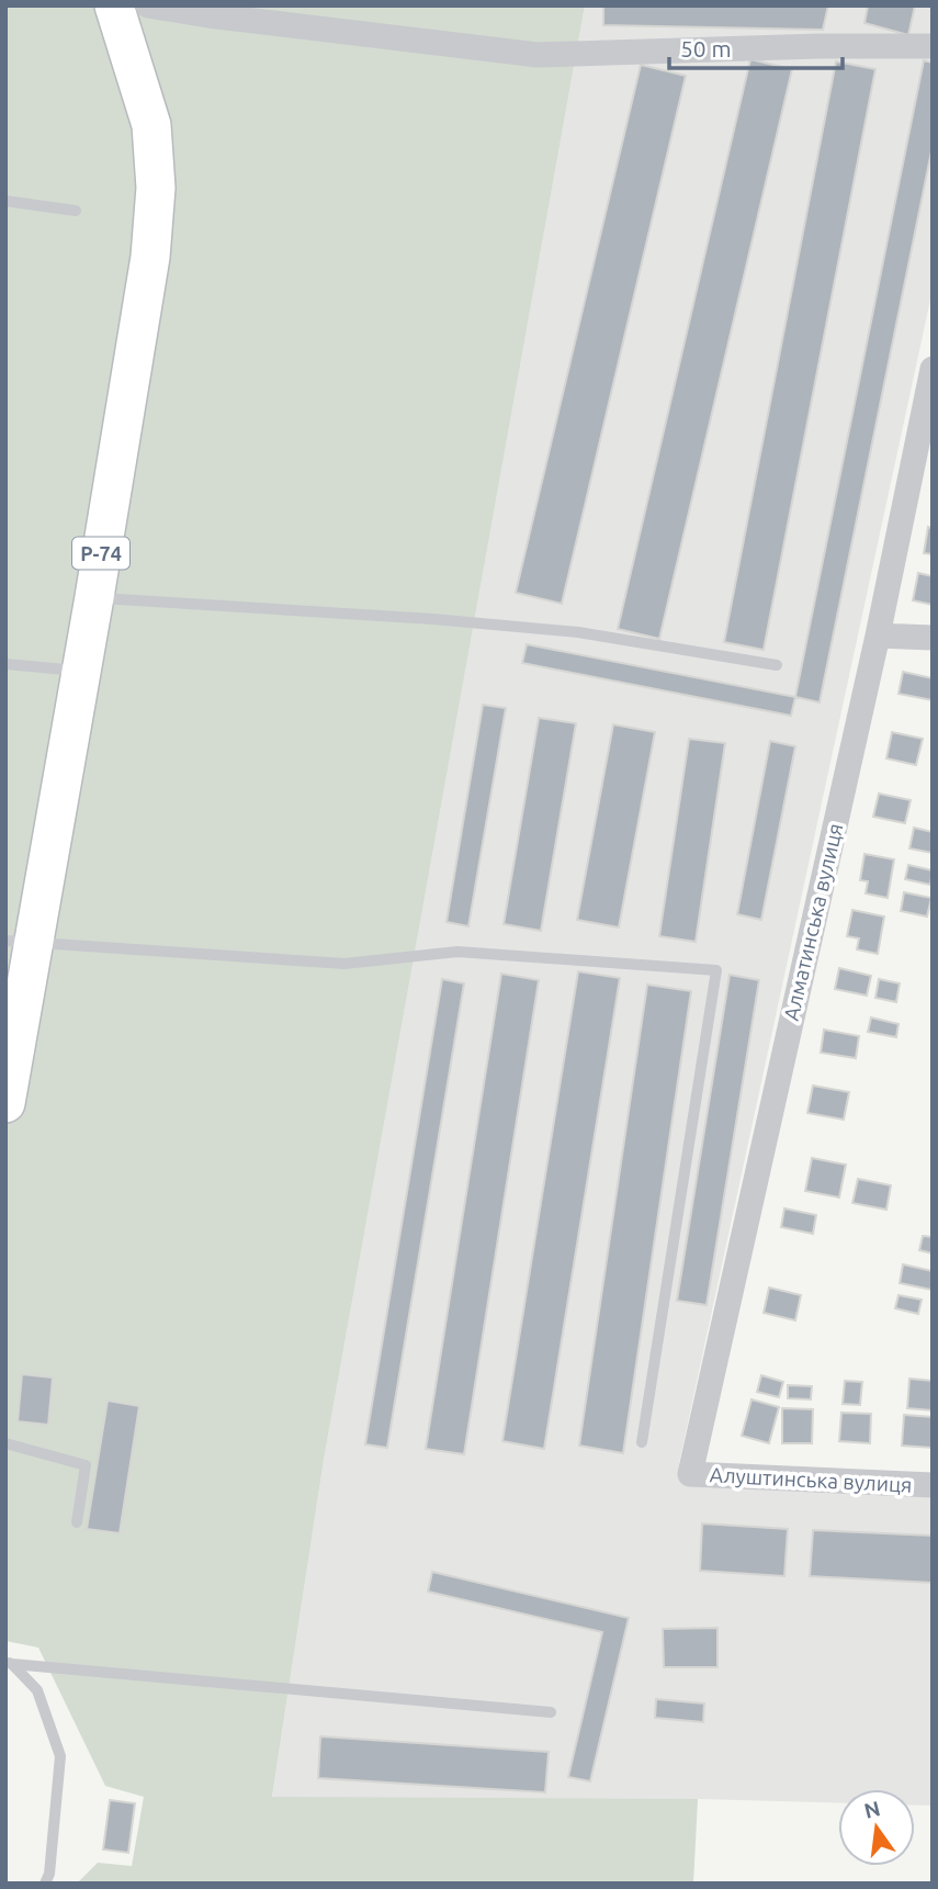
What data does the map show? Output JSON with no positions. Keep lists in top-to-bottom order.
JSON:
{
  "streets": {
    "main road": ["Р-74"],
    "street": ["Алматинська вулиця", "Алуштинська вулиця"]
  },
  "crossings": [
    ["Алматинська вулиця", "Алуштинська вулиця"]
  ],
  "scale_bar": "50 m",
  "north": "top"
}
